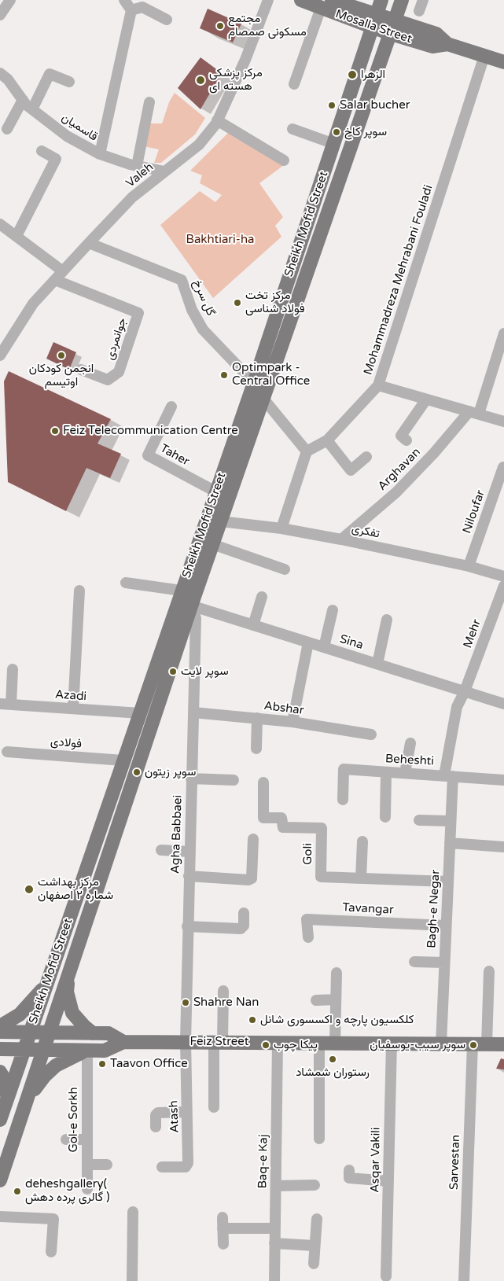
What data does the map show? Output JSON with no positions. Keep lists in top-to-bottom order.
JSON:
{
  "streets": {
    "main road": ["Mosalla Street", "Sheikh Mofid Street", "Feiz Street"],
    "street": [
      "قاسمیان",
      "Valeh",
      "Mohammadreza Mehrabani Fouladi",
      "گل سرخ",
      "جوانمردی",
      "Taher",
      "Arghavan",
      "Niloufar",
      "تفکری",
      "Mehr",
      "Sina",
      "Azadi",
      "Abshar",
      "فولادی",
      "Beheshti",
      "Agha Babbaei",
      "Goli",
      "Tavangar",
      "Bagh-e Negar",
      "Atash",
      "Gol-e Sorkh",
      "Asqar Vakili",
      "Baq-e Kaj",
      "Sarvestan"
    ]
  },
  "crossings": [
    ["Mosalla Street", "Sheikh Mofid Street"],
    ["Mosalla Street", "Mohammadreza Mehrabani Fouladi"],
    ["قاسمیان", "Valeh"],
    ["Valeh", "گل سرخ"],
    ["Valeh", "جوانمردی"],
    ["Sheikh Mofid Street", "گل سرخ"],
    ["Sheikh Mofid Street", "Taher"],
    ["Sheikh Mofid Street", "تفکری"],
    ["Sheikh Mofid Street", "Sina"],
    ["Sheikh Mofid Street", "Azadi"],
    ["Sheikh Mofid Street", "فولادی"],
    ["Sheikh Mofid Street", "Agha Babbaei"],
    ["Arghavan", "تفکری"],
    ["Niloufar", "تفکری"],
    ["Mehr", "Sina"],
    ["Mehr", "Beheshti"],
    ["Mehr", "Bagh-e Negar"],
    ["Sina", "Agha Babbaei"],
    ["Abshar", "Agha Babbaei"],
    ["Beheshti", "Bagh-e Negar"],
    ["Agha Babbaei", "Feiz Street"],
    ["Agha Babbaei", "Atash"],
    ["Goli", "Bagh-e Negar"],
    ["Tavangar", "Bagh-e Negar"],
    ["Bagh-e Negar", "Feiz Street"],
    ["Feiz Street", "Atash"],
    ["Feiz Street", "Asqar Vakili"],
    ["Feiz Street", "Baq-e Kaj"],
    ["Feiz Street", "Sarvestan"]
  ],
  "parks": ["Bakhtiari-ha"],
  "places": [
    "مجتمع مسکونی صمصام",
    "الزهرا",
    "مرکز پزشکی هسته ای",
    "Salar bucher",
    "سوپر کاخ",
    "مرکز تخت فولاد شناسی",
    "انجمن کودکان اوتیسم",
    "Optimpark - Central Office",
    "Feiz Telecommunication Centre",
    "سوپر لایت",
    "سوپر زیتون",
    "مرکز بهداشت شماره ۲ اصفهان",
    "Shahre Nan",
    "کلکسیون پارچه و اکسسوری شانل",
    "پیکا چوب",
    "سوپر سیب-یوسفیان",
    "رستوران شمشاد",
    "Taavon Office",
    "deheshgallery( گالری پرده دهش )"
  ]
}
